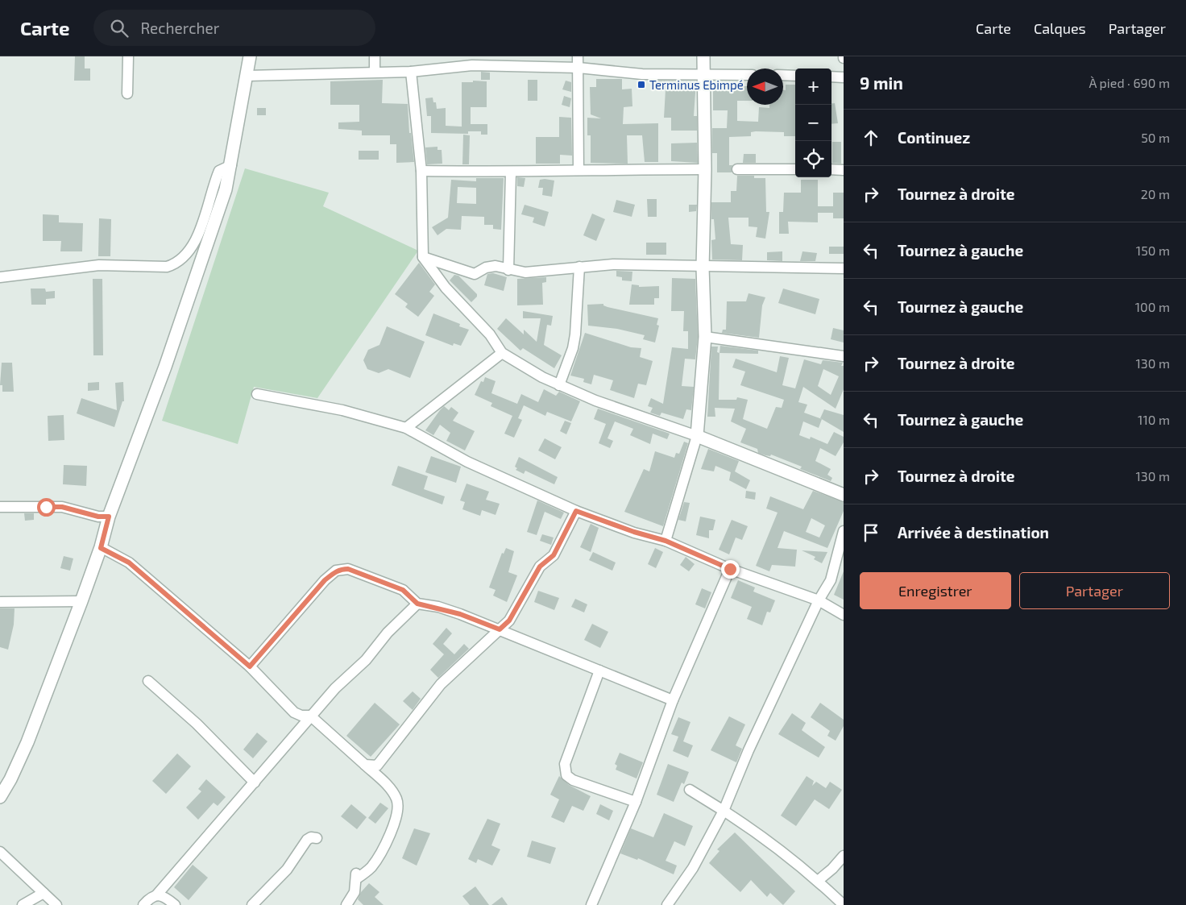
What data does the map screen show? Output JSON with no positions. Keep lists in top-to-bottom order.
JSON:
{
  "places": {
    "transit": ["Terminus Ebimpé"]
  },
  "north": "left",
  "page": {
    "header": "Carte",
    "search": "Rechercher",
    "nav": ["Carte", "Calques", "Partager"],
    "heading": ["9 min", "À pied · 690 m"],
    "map_buttons": ["+", "−"],
    "list": [
      ["Continuez", "50 m"],
      ["Tournez à droite", "20 m"],
      ["Tournez à gauche", "150 m"],
      ["Tournez à gauche", "100 m"],
      ["Tournez à droite", "130 m"],
      ["Tournez à gauche", "110 m"],
      ["Tournez à droite", "130 m"],
      "Arrivée à destination"
    ],
    "buttons": ["Enregistrer", "Partager"]
  }
}
